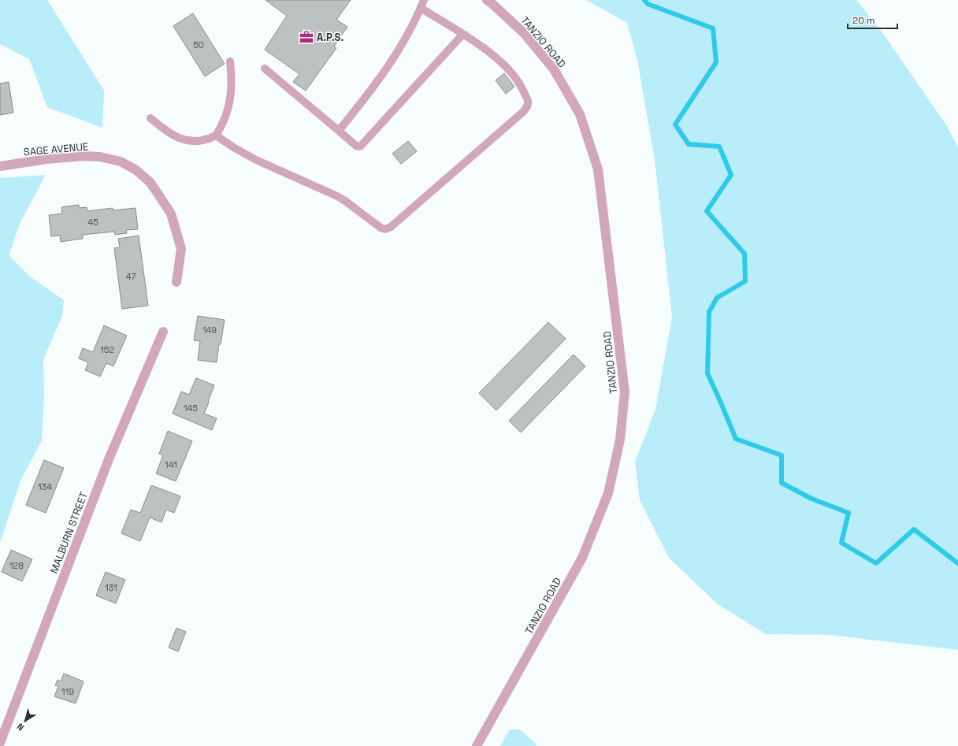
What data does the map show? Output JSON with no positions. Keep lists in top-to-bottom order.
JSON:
{
  "streets": {
    "street": ["TANZIO ROAD", "SAGE AVENUE", "MALBURN STREET"]
  },
  "places": {
    "office": ["A.P.S."]
  },
  "house_numbers": [
    "50",
    "45",
    "47",
    "149",
    "152",
    "145",
    "141",
    "134",
    "128",
    "131",
    "119"
  ],
  "scale_bar": "20 m",
  "north": "bottom left"
}
